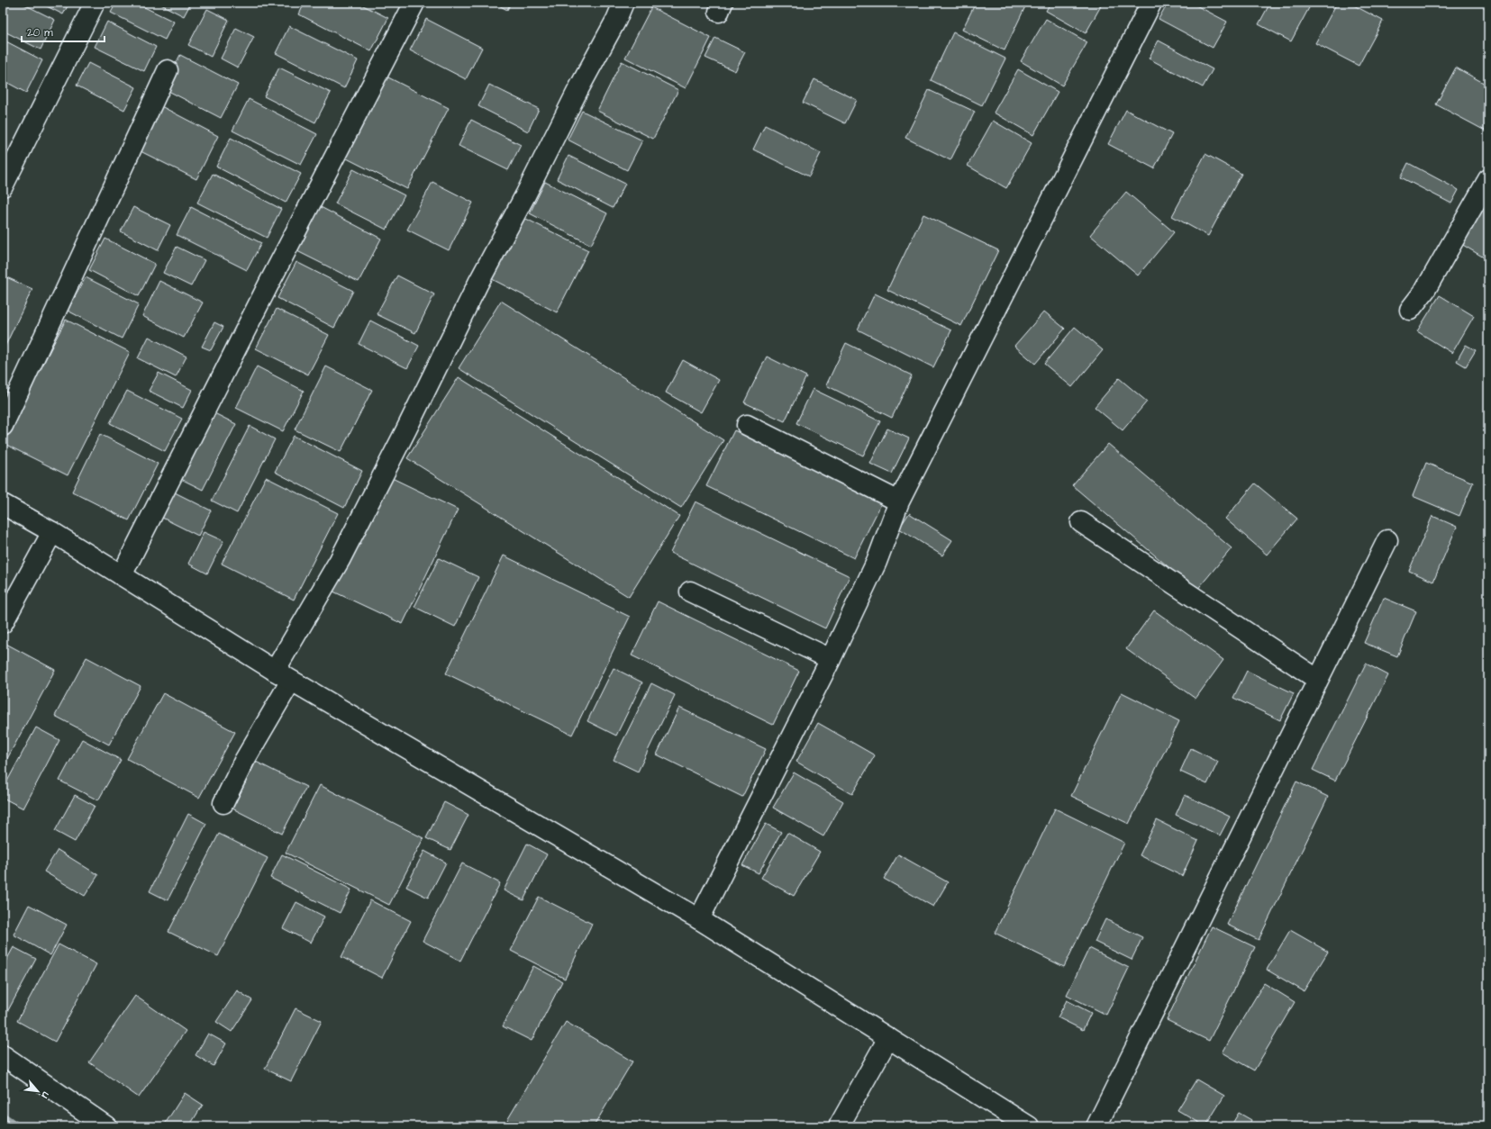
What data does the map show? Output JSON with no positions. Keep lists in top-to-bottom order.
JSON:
{
  "scale_bar": "20 m",
  "north": "bottom right"
}
